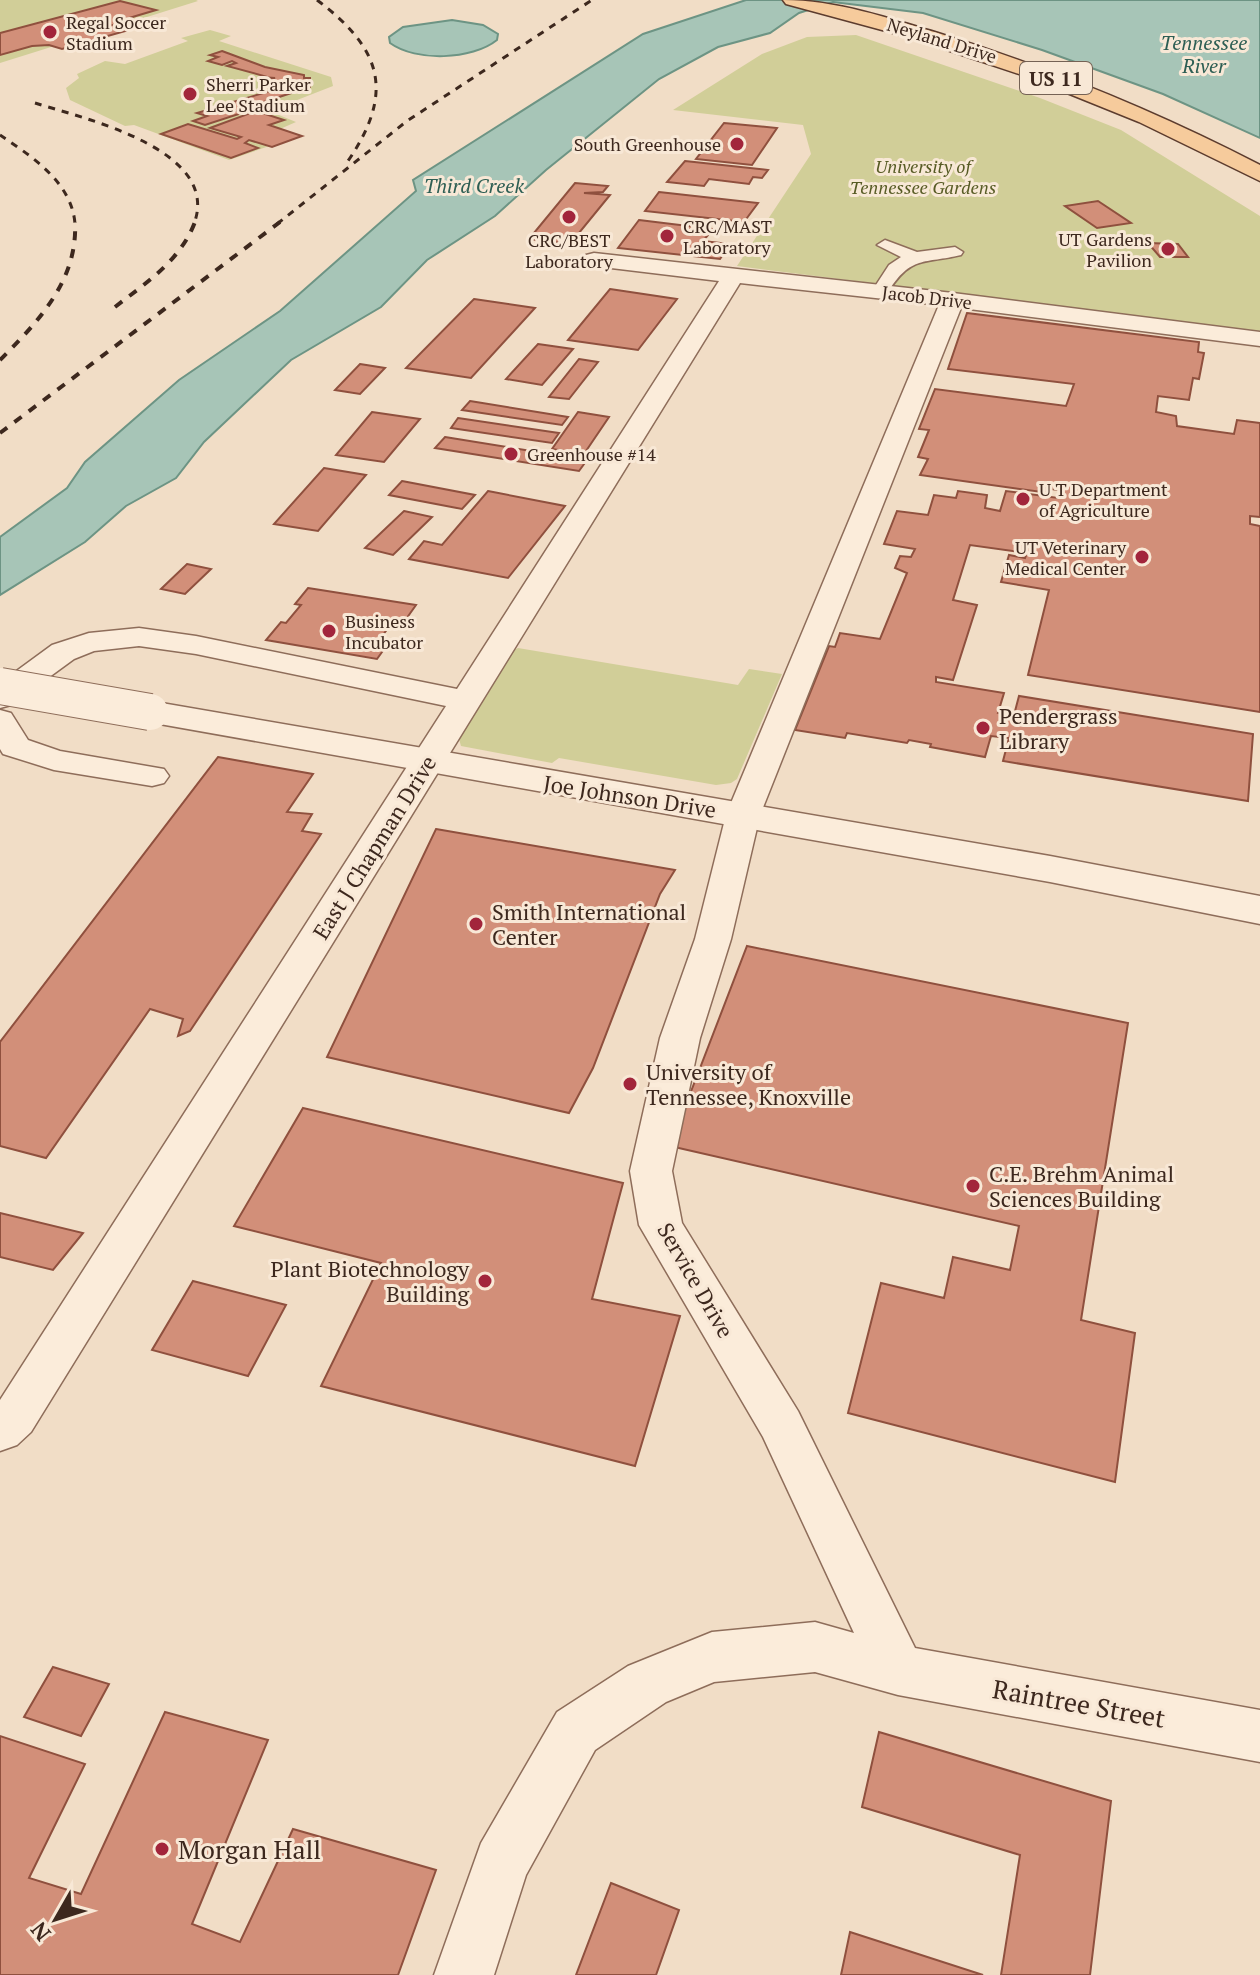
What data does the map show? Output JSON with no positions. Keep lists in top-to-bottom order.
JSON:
{
  "streets": {
    "main road": ["Neyland Drive", "US 11"],
    "street": [
      "Jacob Drive",
      "Joe Johnson Drive",
      "East J Chapman Drive",
      "Service Drive",
      "Raintree Street"
    ]
  },
  "crossings": [
    ["Jacob Drive", "East J Chapman Drive"],
    ["Jacob Drive", "Service Drive"],
    ["Joe Johnson Drive", "East J Chapman Drive"],
    ["Joe Johnson Drive", "Service Drive"],
    ["Service Drive", "Raintree Street"]
  ],
  "water": ["Tennessee River", "Third Creek"],
  "parks": ["University of Tennessee Gardens"],
  "places": [
    "Regal Soccer Stadium",
    "Sherri Parker Lee Stadium",
    "South Greenhouse",
    "CRC/BEST Laboratory",
    "CRC/MAST Laboratory",
    "UT Gardens Pavilion",
    "Greenhouse #14",
    "U T Department of Agriculture",
    "UT Veterinary Medical Center",
    "Business Incubator",
    "Pendergrass Library",
    "Smith International Center",
    "University of Tennessee, Knoxville",
    "C.E. Brehm Animal Sciences Building",
    "Plant Biotechnology Building",
    "Morgan Hall"
  ],
  "north": "bottom left"
}
